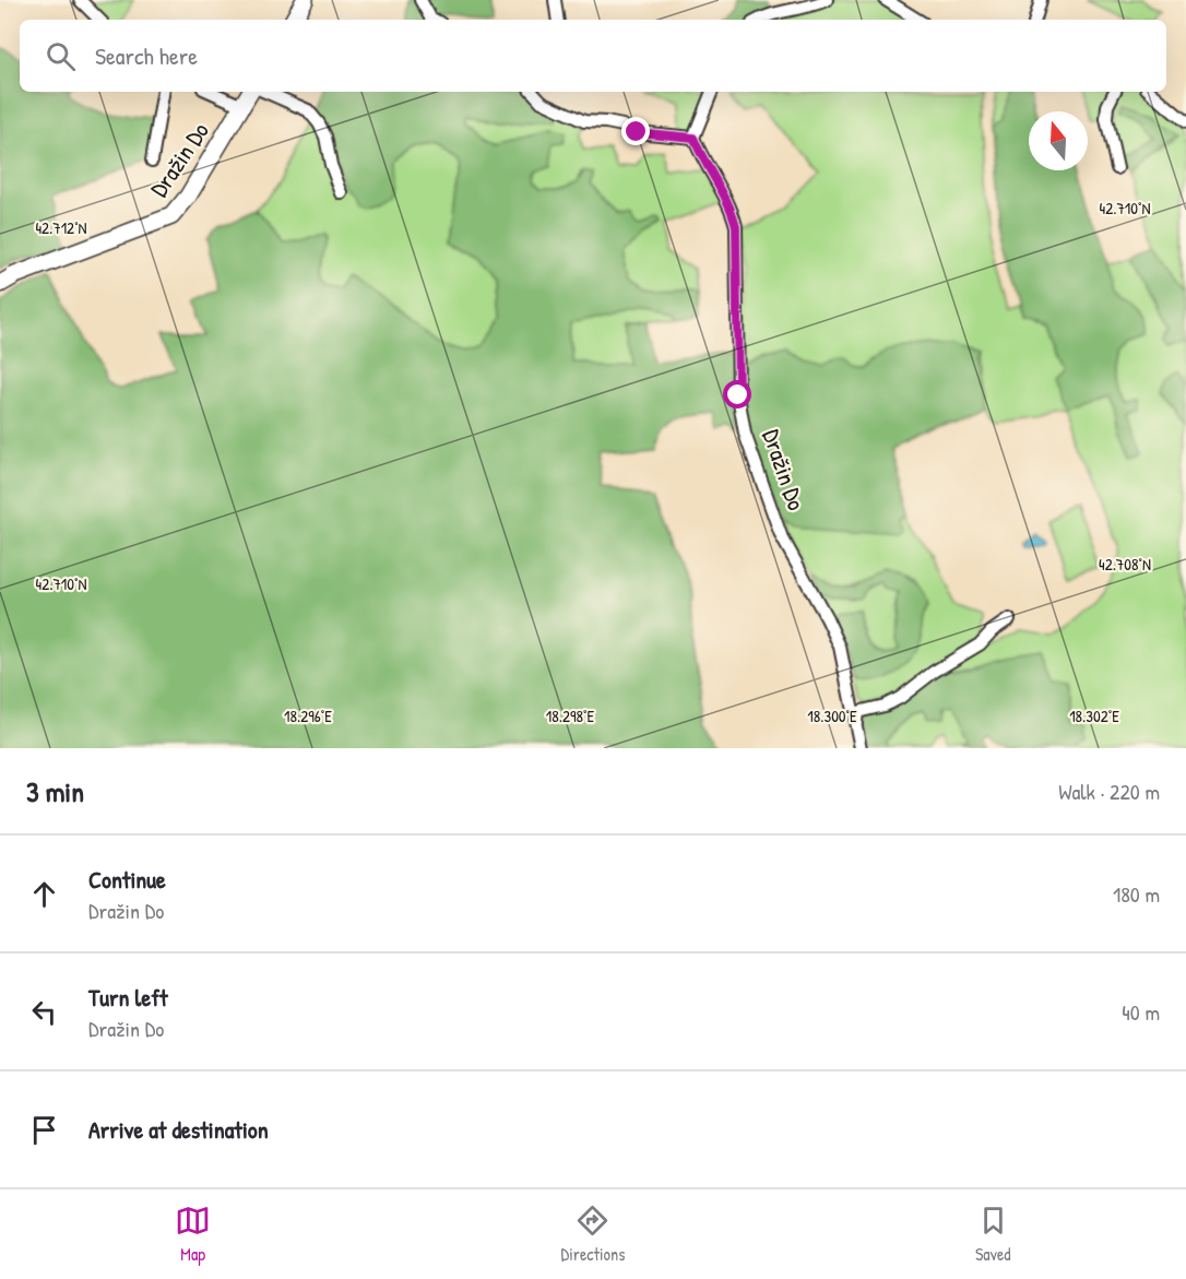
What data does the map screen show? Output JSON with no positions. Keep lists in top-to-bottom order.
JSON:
{
  "streets": {
    "street": ["Dražin Do"]
  },
  "north": "top",
  "page": {
    "search": "Search here",
    "heading": ["3 min", "Walk · 220 m"],
    "list": [
      ["Continue", "Dražin Do", "180 m"],
      ["Turn left", "Dražin Do", "40 m"],
      "Arrive at destination"
    ],
    "nav": ["Map", "Directions", "Saved"]
  },
  "coordinates": [
    "42.710°N",
    "42.712°N",
    "42.708°N",
    "18.296°E",
    "18.298°E",
    "18.300°E",
    "18.302°E"
  ]
}
